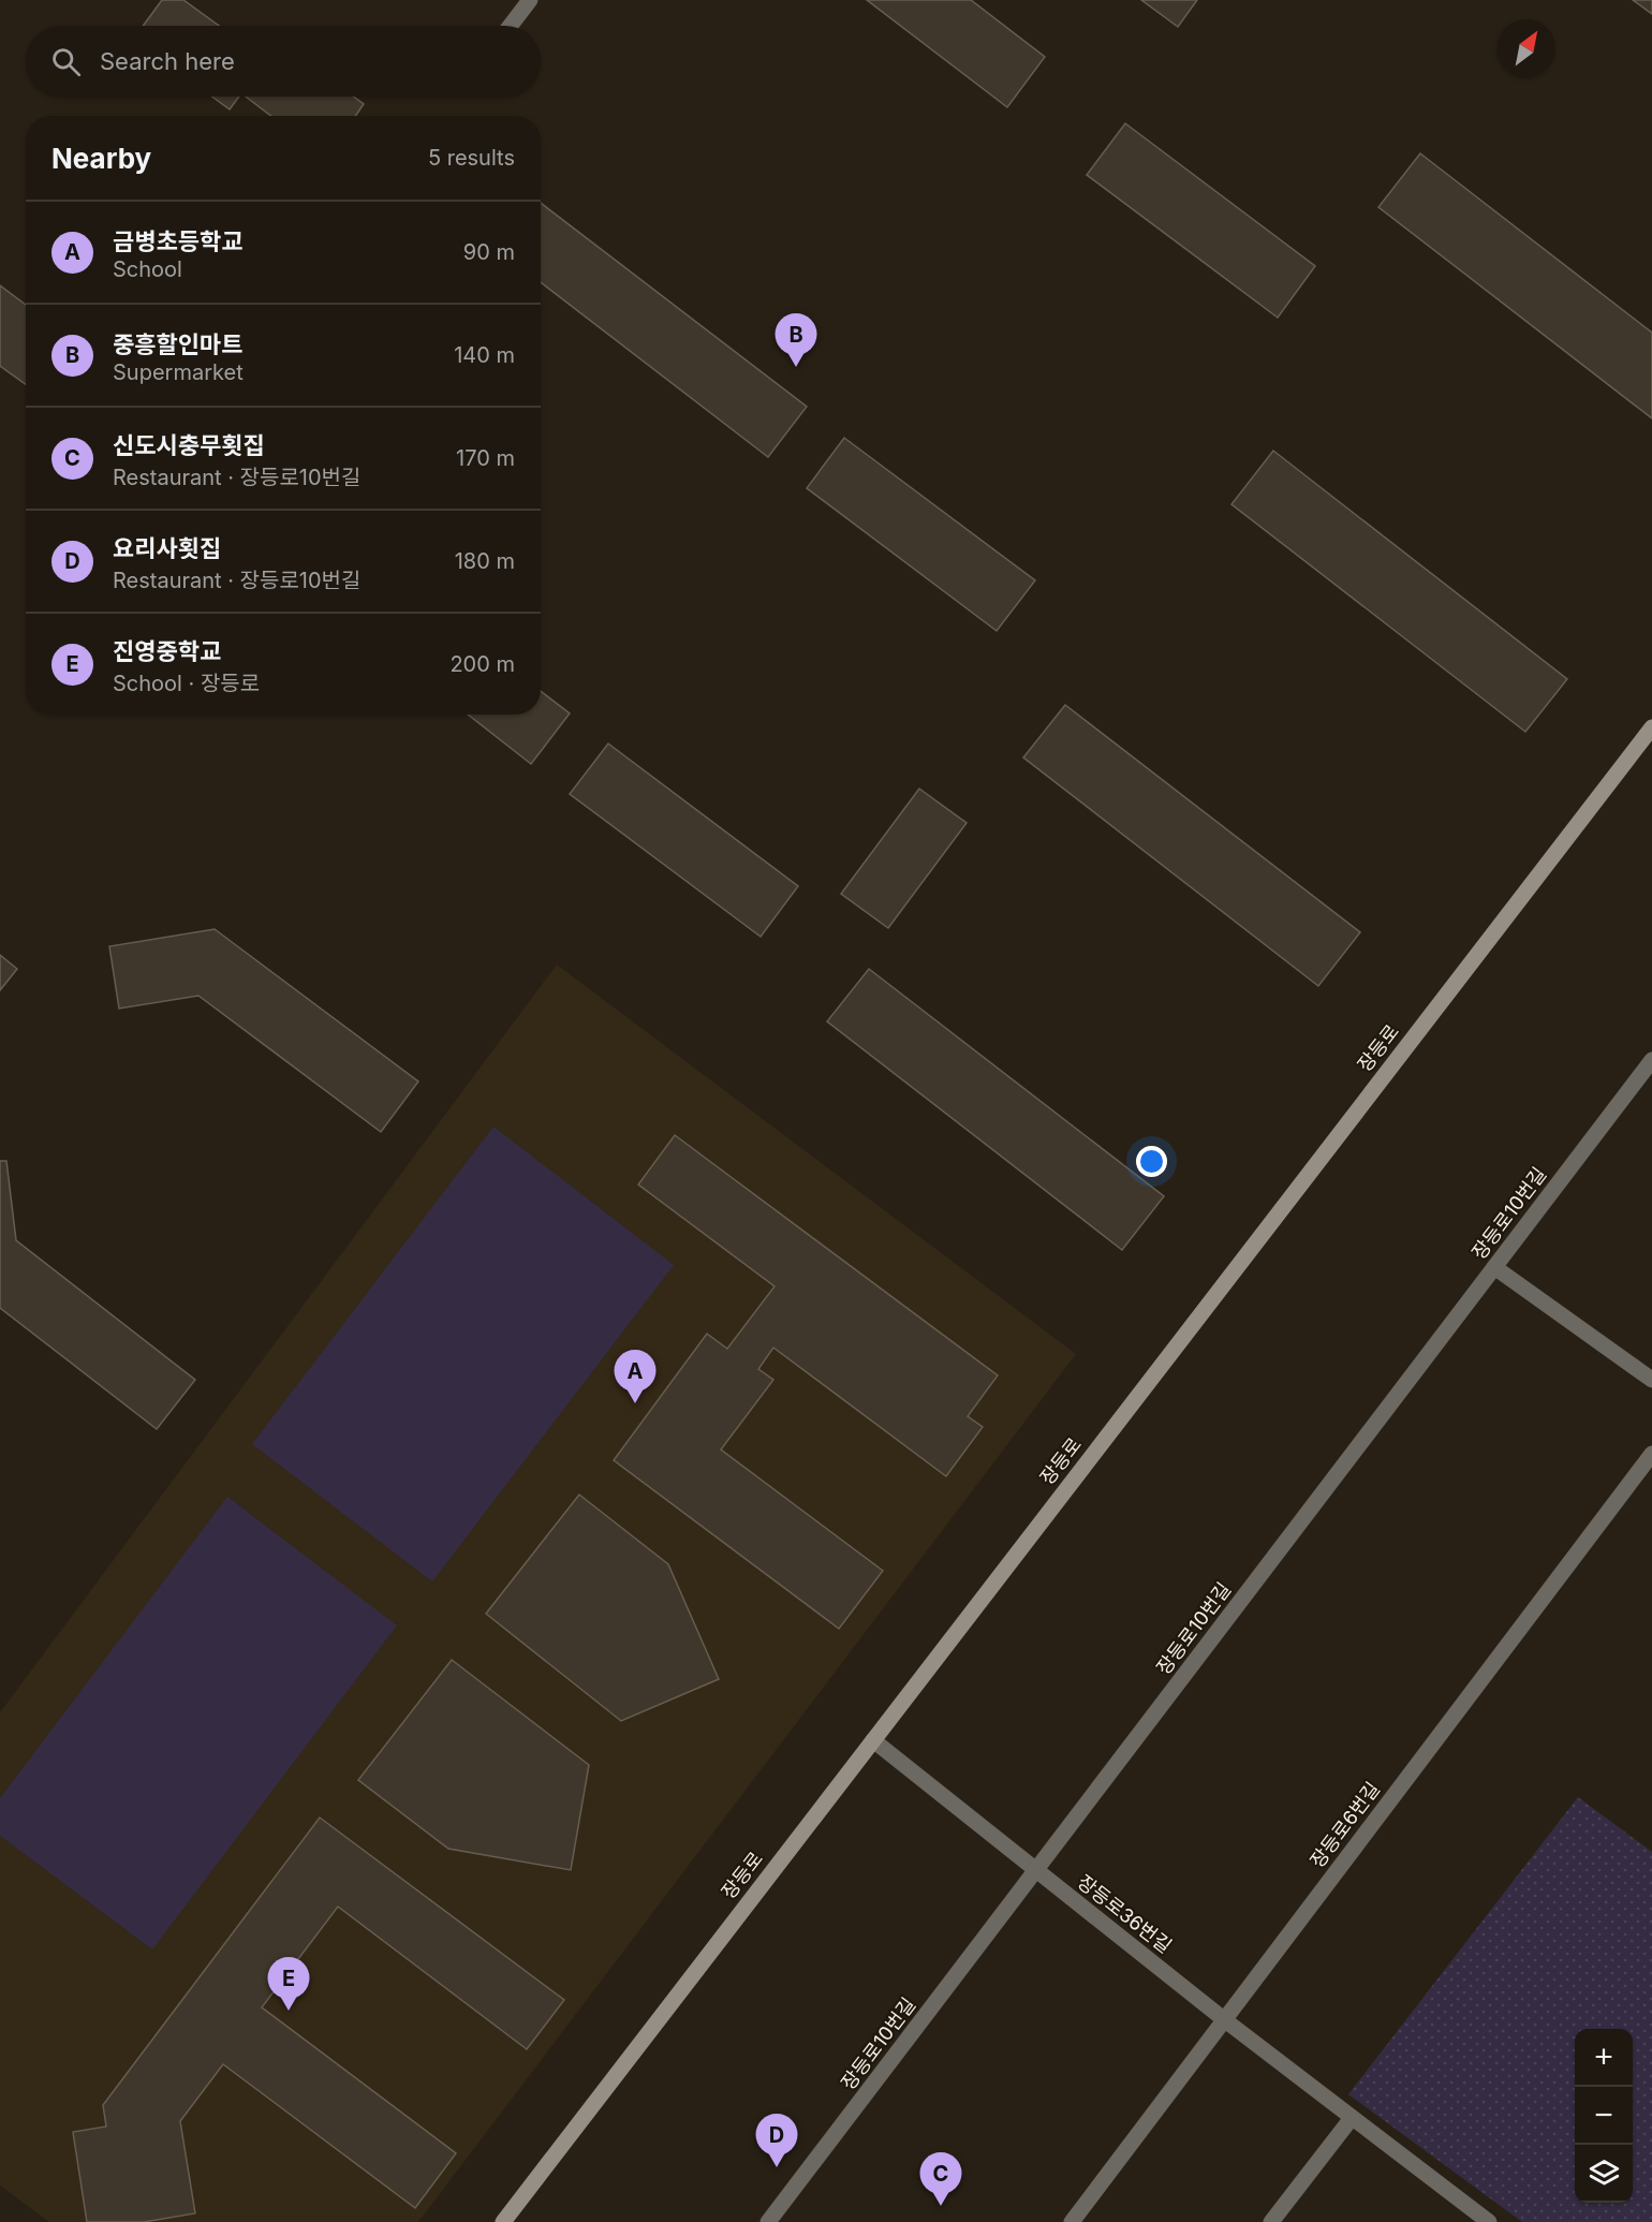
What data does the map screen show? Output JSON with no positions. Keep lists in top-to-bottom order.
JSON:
{
  "streets": {
    "main road": ["장등로"],
    "street": ["장등로10번길", "장등로6번길", "장등로36번길"]
  },
  "crossings": [
    ["장등로", "장등로36번길"],
    ["장등로10번길", "장등로36번길"],
    ["장등로6번길", "장등로36번길"]
  ],
  "north": "top right",
  "page": {
    "search": "Search here",
    "heading": ["Nearby", "5 results"],
    "list": [
      {
        "mark": "A",
        "name": "금병초등학교",
        "note": "School",
        "value": "90 m"
      },
      {
        "mark": "B",
        "name": "중흥할인마트",
        "note": "Supermarket",
        "value": "140 m"
      },
      {
        "mark": "C",
        "name": "신도시충무횟집",
        "note": "Restaurant · 장등로10번길",
        "value": "170 m"
      },
      {
        "mark": "D",
        "name": "요리사횟집",
        "note": "Restaurant · 장등로10번길",
        "value": "180 m"
      },
      {
        "mark": "E",
        "name": "진영중학교",
        "note": "School · 장등로",
        "value": "200 m"
      }
    ],
    "pins": [
      "B",
      "A",
      "E",
      "D",
      "C"
    ],
    "map_buttons": ["+", "−"]
  }
}
